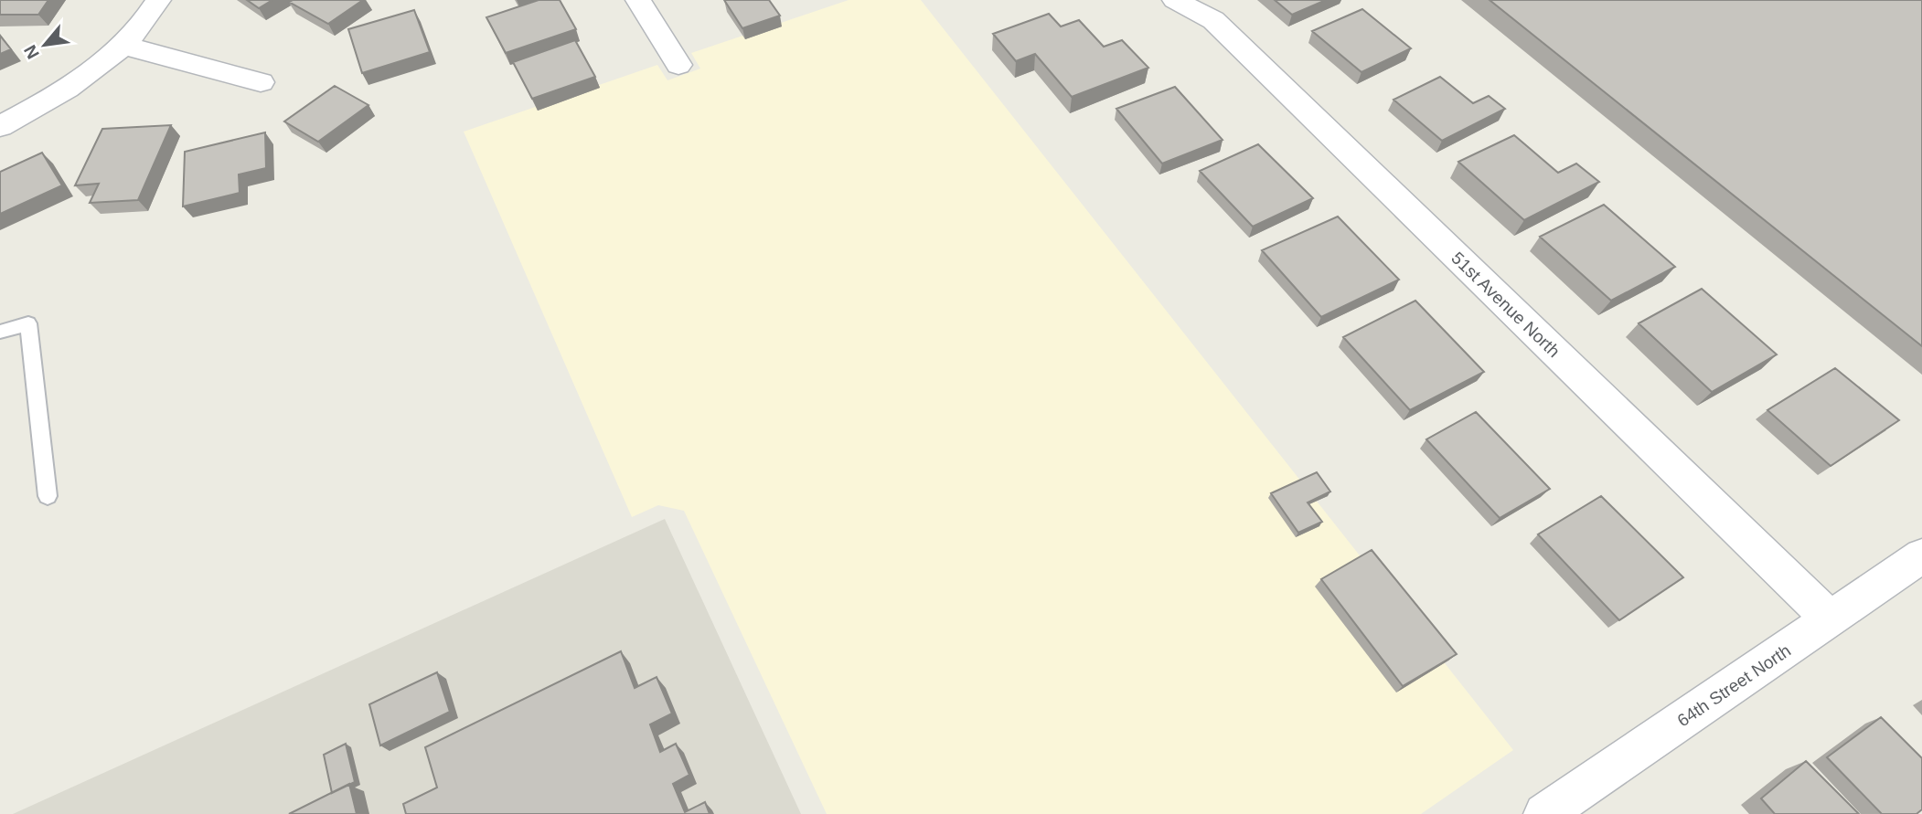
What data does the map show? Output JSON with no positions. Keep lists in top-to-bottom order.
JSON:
{
  "streets": {
    "street": ["51st Avenue North", "64th Street North"]
  },
  "crossings": [
    ["51st Avenue North", "64th Street North"]
  ],
  "north": "bottom left"
}
